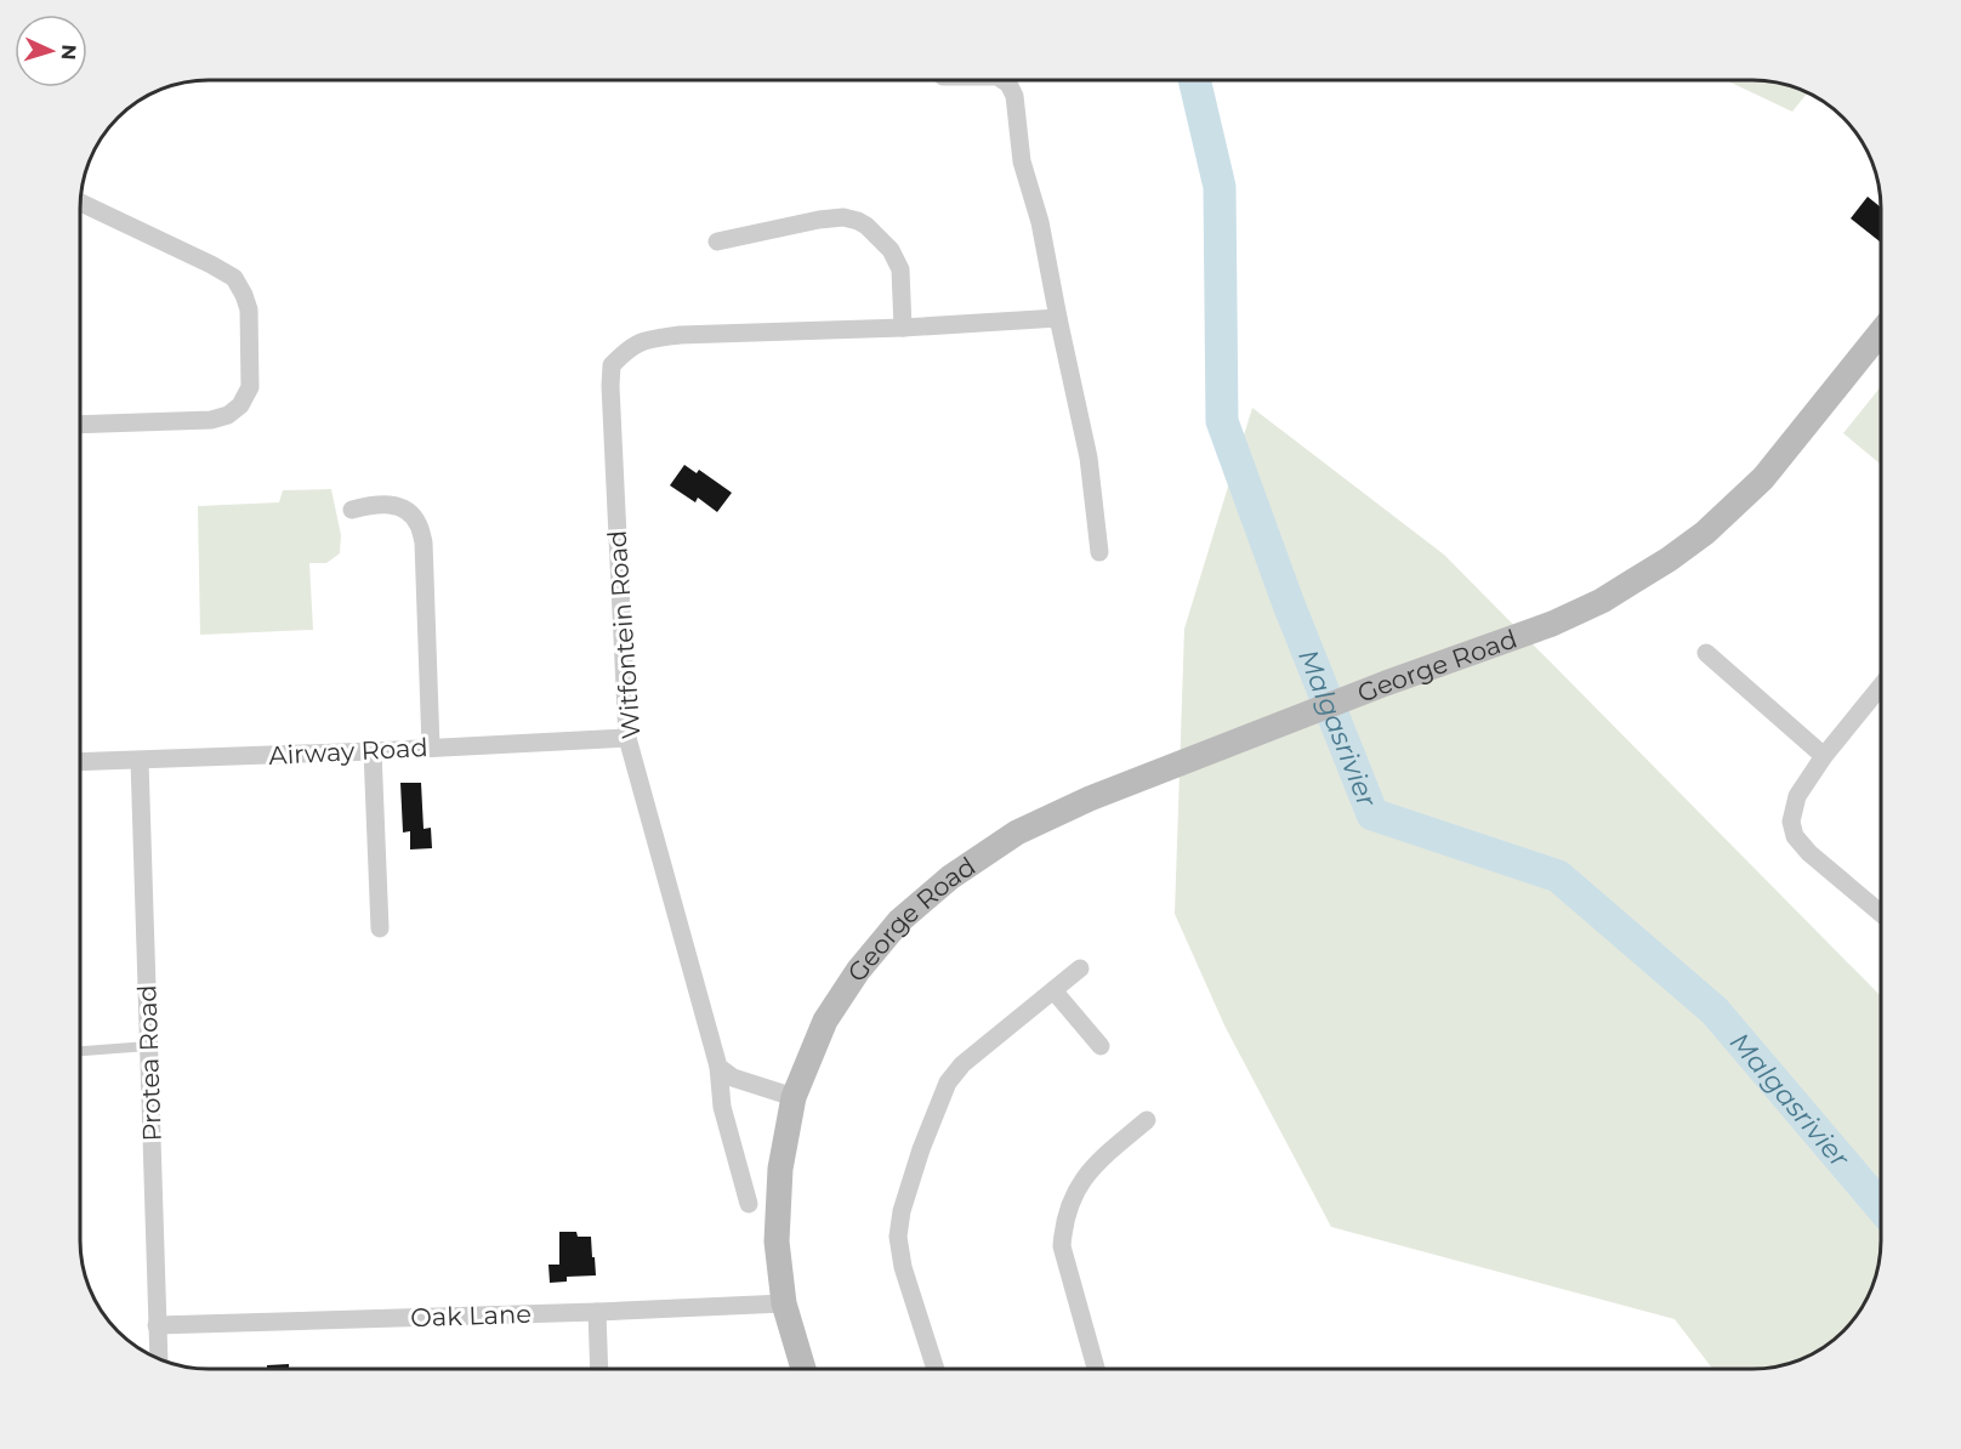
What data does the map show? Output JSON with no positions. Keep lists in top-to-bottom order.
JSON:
{
  "streets": {
    "main road": ["George Road"],
    "street": [
      "Witfontein Road",
      "Airway Road",
      "Protea Road",
      "Oak Lane"
    ]
  },
  "crossings": [
    ["Witfontein Road", "Airway Road"],
    ["Airway Road", "Protea Road"],
    ["Protea Road", "Oak Lane"]
  ],
  "water": ["Malgasrivier"],
  "north": "right"
}
